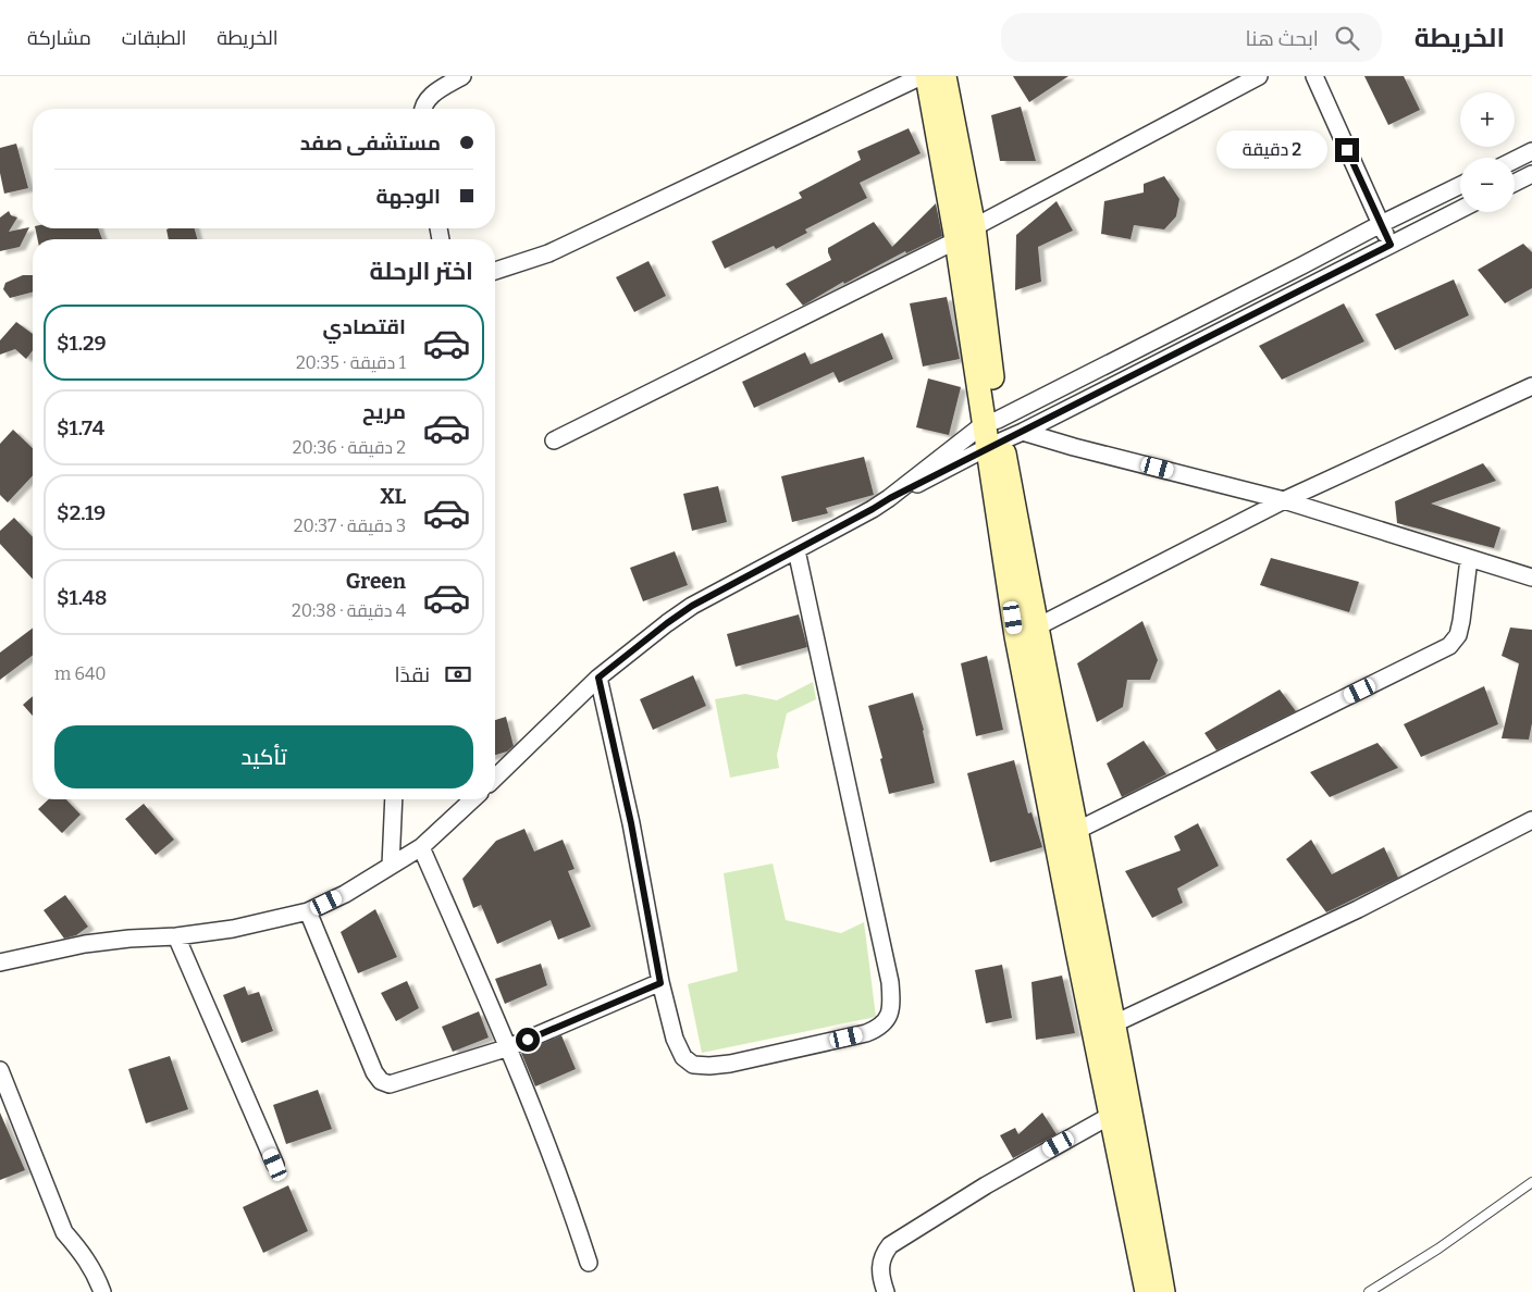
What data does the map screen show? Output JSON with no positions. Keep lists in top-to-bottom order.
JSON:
{
  "page": {
    "header": "الخريطة",
    "search": "ابحث هنا",
    "nav": ["الخريطة", "الطبقات", "مشاركة"],
    "map_buttons": ["+", "−"],
    "banner": ["مستشفى صفد", "الوجهة"],
    "bubble": "2 دقيقة",
    "heading": "اختر الرحلة",
    "list": [
      {
        "name": "اقتصادي",
        "note": "1 دقيقة · 20:35",
        "value": "$1.29"
      },
      {
        "name": "مريح",
        "note": "2 دقيقة · 20:36",
        "value": "$1.74"
      },
      {
        "name": "XL",
        "note": "3 دقيقة · 20:37",
        "value": "$2.19"
      },
      {
        "name": "Green",
        "note": "4 دقيقة · 20:38",
        "value": "$1.48"
      }
    ],
    "pay": ["نقدًا", "640 m"],
    "buttons": "تأكيد"
  }
}
